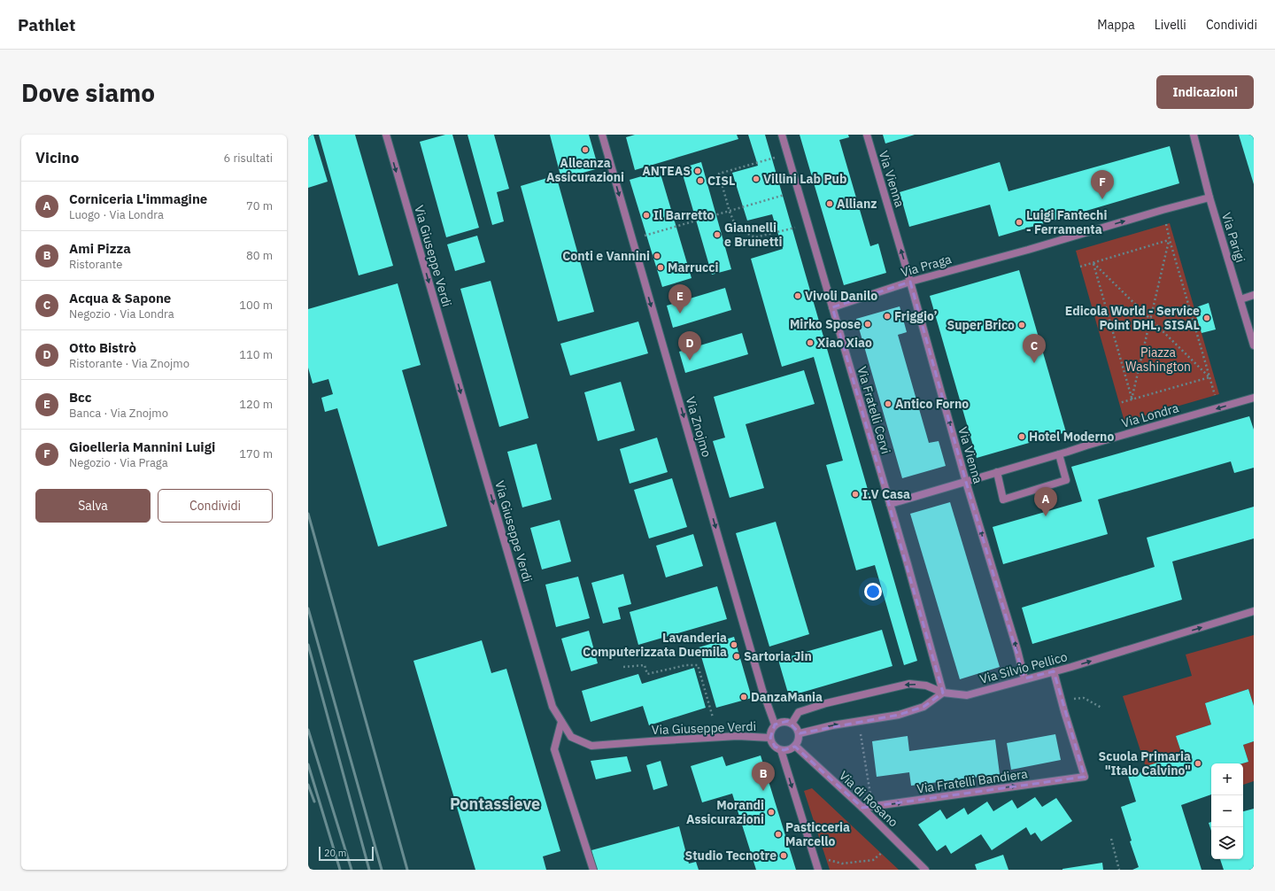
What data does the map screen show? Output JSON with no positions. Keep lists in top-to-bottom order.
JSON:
{
  "streets": {
    "street": [
      "Via Vienna",
      "Via Parigi",
      "Via Giuseppe Verdi",
      "Via Praga",
      "Via Fratelli Cervi",
      "Via Londra",
      "Via Znojmo",
      "Via Silvio Pellico",
      "Via Fratelli Bandiera",
      "Via di Rosano"
    ]
  },
  "crossings": [
    ["Via Vienna", "Via Praga"],
    ["Via Vienna", "Via Londra"],
    ["Via Vienna", "Via Silvio Pellico"],
    ["Via Parigi", "Via Praga"],
    ["Via Giuseppe Verdi", "Via Znojmo"],
    ["Via Giuseppe Verdi", "Via Silvio Pellico"],
    ["Via Giuseppe Verdi", "Via di Rosano"],
    ["Via Praga", "Via Fratelli Cervi"],
    ["Via Fratelli Cervi", "Via Londra"],
    ["Via Fratelli Cervi", "Via Silvio Pellico"],
    ["Via Znojmo", "Via Silvio Pellico"],
    ["Via Znojmo", "Via di Rosano"],
    ["Via Silvio Pellico", "Via Fratelli Bandiera"],
    ["Via Silvio Pellico", "Via di Rosano"],
    ["Via Fratelli Bandiera", "Via di Rosano"]
  ],
  "one_way": [
    "Via Vienna",
    "Via Giuseppe Verdi",
    "Via Praga",
    "Via Londra",
    "Via Znojmo"
  ],
  "districts": ["Pontassieve"],
  "parks": ["Piazza Washington"],
  "places": [
    "Alleanza Assicurazioni",
    "ANTEAS",
    "Villini Lab Pub",
    "CISL",
    "Allianz",
    "Il Barretto",
    "Luigi Fantechi - Ferramenta",
    "Giannelli e Brunetti",
    "Conti e Vannini",
    "Marrucci",
    "Vivoli Danilo",
    "Friggio’",
    "Edicola World - Service Point DHL, SISAL",
    "Mirko Spose",
    "Super Brico",
    "Xiao Xiao",
    "Antico Forno",
    "Hotel Moderno",
    "I.V Casa",
    "Lavanderia Computerizzata Duemila",
    "Sartoria Jin",
    "DanzaMania",
    "Scuola Primaria \"Italo Calvino\"",
    "Morandi Assicurazioni",
    "Pasticceria Marcello",
    "Studio Tecnotre"
  ],
  "scale_bar": "20 m",
  "page": {
    "header": "Pathlet",
    "nav": ["Mappa", "Livelli", "Condividi"],
    "buttons": [
      "Indicazioni",
      ["Salva", "Condividi"]
    ],
    "title": "Dove siamo",
    "heading": ["Vicino", "6 risultati"],
    "pins": [
      "F",
      "E",
      "D",
      "C",
      "A",
      "B"
    ],
    "list": [
      {
        "mark": "A",
        "name": "Corniceria L'immagine",
        "note": "Luogo · Via Londra",
        "value": "70 m"
      },
      {
        "mark": "B",
        "name": "Ami Pizza",
        "note": "Ristorante",
        "value": "80 m"
      },
      {
        "mark": "C",
        "name": "Acqua & Sapone",
        "note": "Negozio · Via Londra",
        "value": "100 m"
      },
      {
        "mark": "D",
        "name": "Otto Bistrò",
        "note": "Ristorante · Via Znojmo",
        "value": "110 m"
      },
      {
        "mark": "E",
        "name": "Bcc",
        "note": "Banca · Via Znojmo",
        "value": "120 m"
      },
      {
        "mark": "F",
        "name": "Gioelleria Mannini Luigi",
        "note": "Negozio · Via Praga",
        "value": "170 m"
      }
    ],
    "map_buttons": ["+", "−"],
    "scale": "20 m"
  }
}
